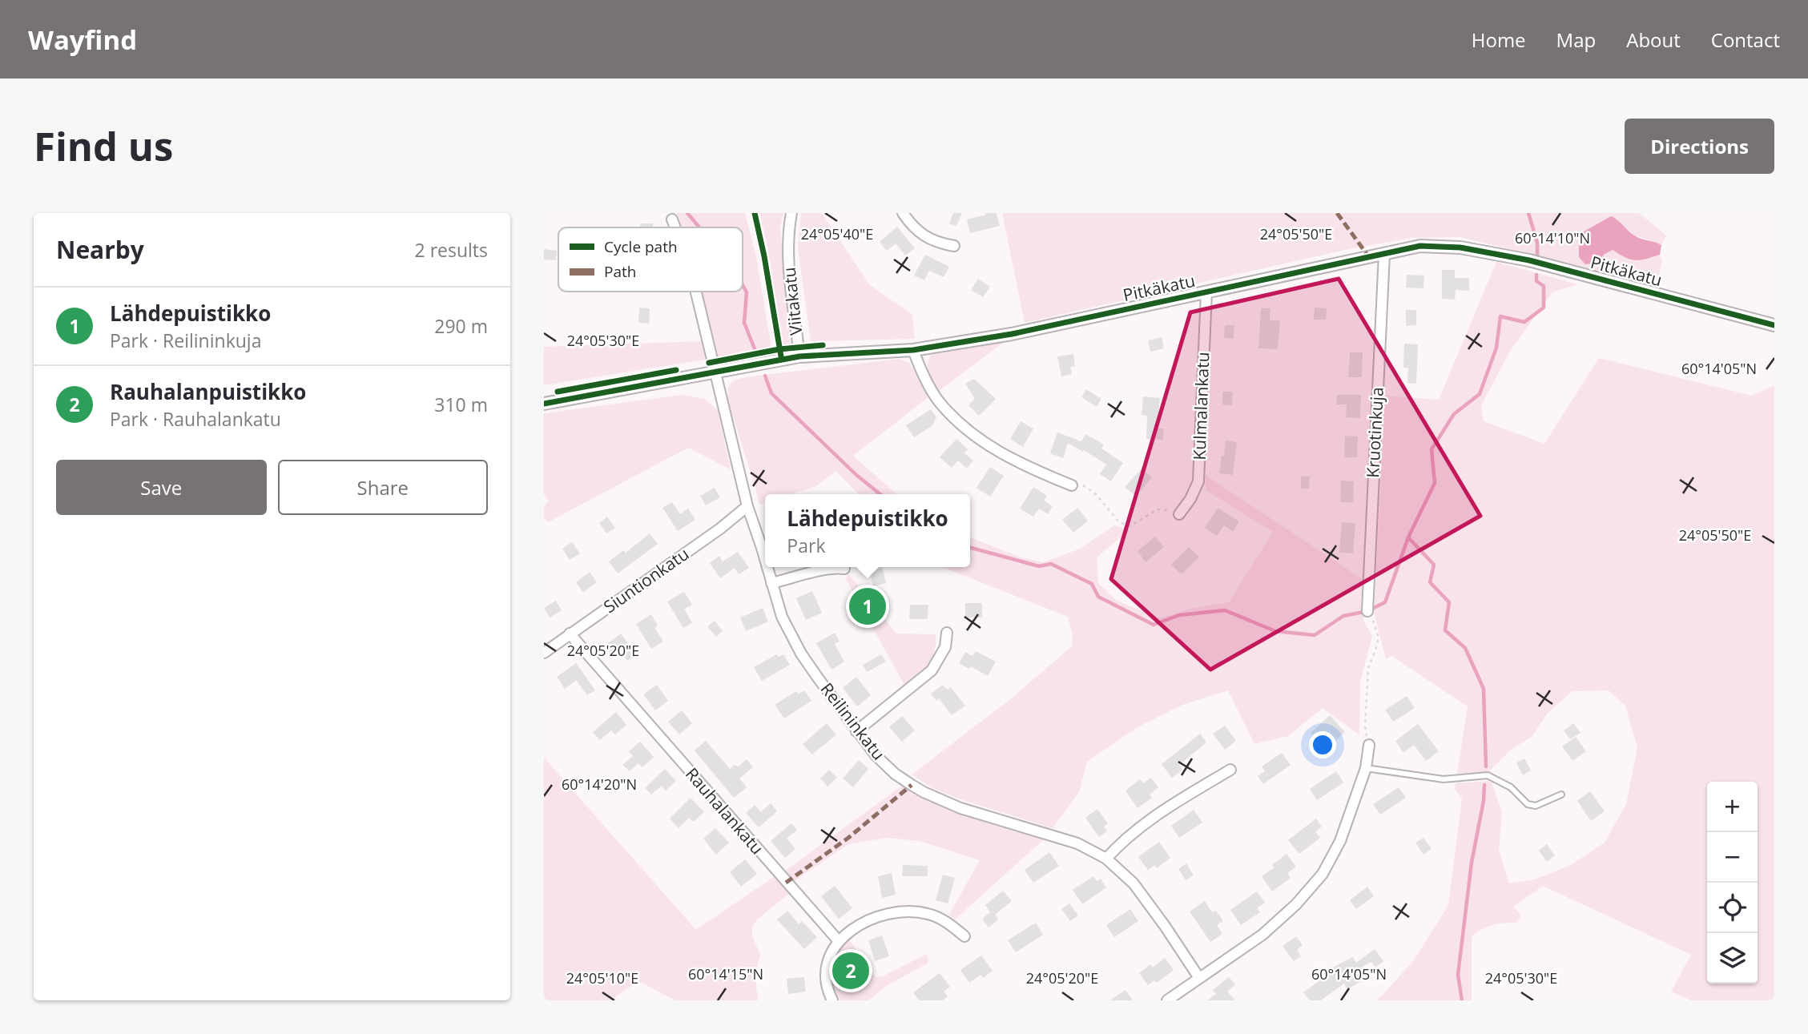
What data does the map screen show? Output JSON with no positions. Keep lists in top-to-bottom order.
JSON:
{
  "streets": {
    "street": [
      "Pitkäkatu",
      "Viitakatu",
      "Kulmalankatu",
      "Kruotinkuja",
      "Siuntionkatu",
      "Reilininkatu",
      "Rauhalankatu"
    ]
  },
  "crossings": [
    ["Pitkäkatu", "Viitakatu"],
    ["Pitkäkatu", "Kulmalankatu"],
    ["Pitkäkatu", "Kruotinkuja"],
    ["Pitkäkatu", "Reilininkatu"],
    ["Siuntionkatu", "Reilininkatu"],
    ["Siuntionkatu", "Rauhalankatu"]
  ],
  "legend": ["Cycle path", "Path"],
  "page": {
    "header": "Wayfind",
    "nav": [
      "Home",
      "Map",
      "About",
      "Contact"
    ],
    "buttons": [
      "Directions",
      ["Save", "Share"]
    ],
    "title": "Find us",
    "heading": ["Nearby", "2 results"],
    "list": [
      {
        "mark": "1",
        "name": "Lähdepuistikko",
        "note": "Park · Reilininkuja",
        "value": "290 m"
      },
      {
        "mark": "2",
        "name": "Rauhalanpuistikko",
        "note": "Park · Rauhalankatu",
        "value": "310 m"
      }
    ],
    "popup": ["Lähdepuistikko", "Park"],
    "pins": ["1", "2"],
    "map_buttons": ["+", "−"]
  },
  "coordinates": [
    "24°05'40\"E",
    "24°05'50\"E",
    "60°14'10\"N",
    "24°05'30\"E",
    "60°14'05\"N",
    "24°05'20\"E",
    "60°14'20\"N",
    "60°14'15\"N",
    "24°05'10\"E"
  ]
}
